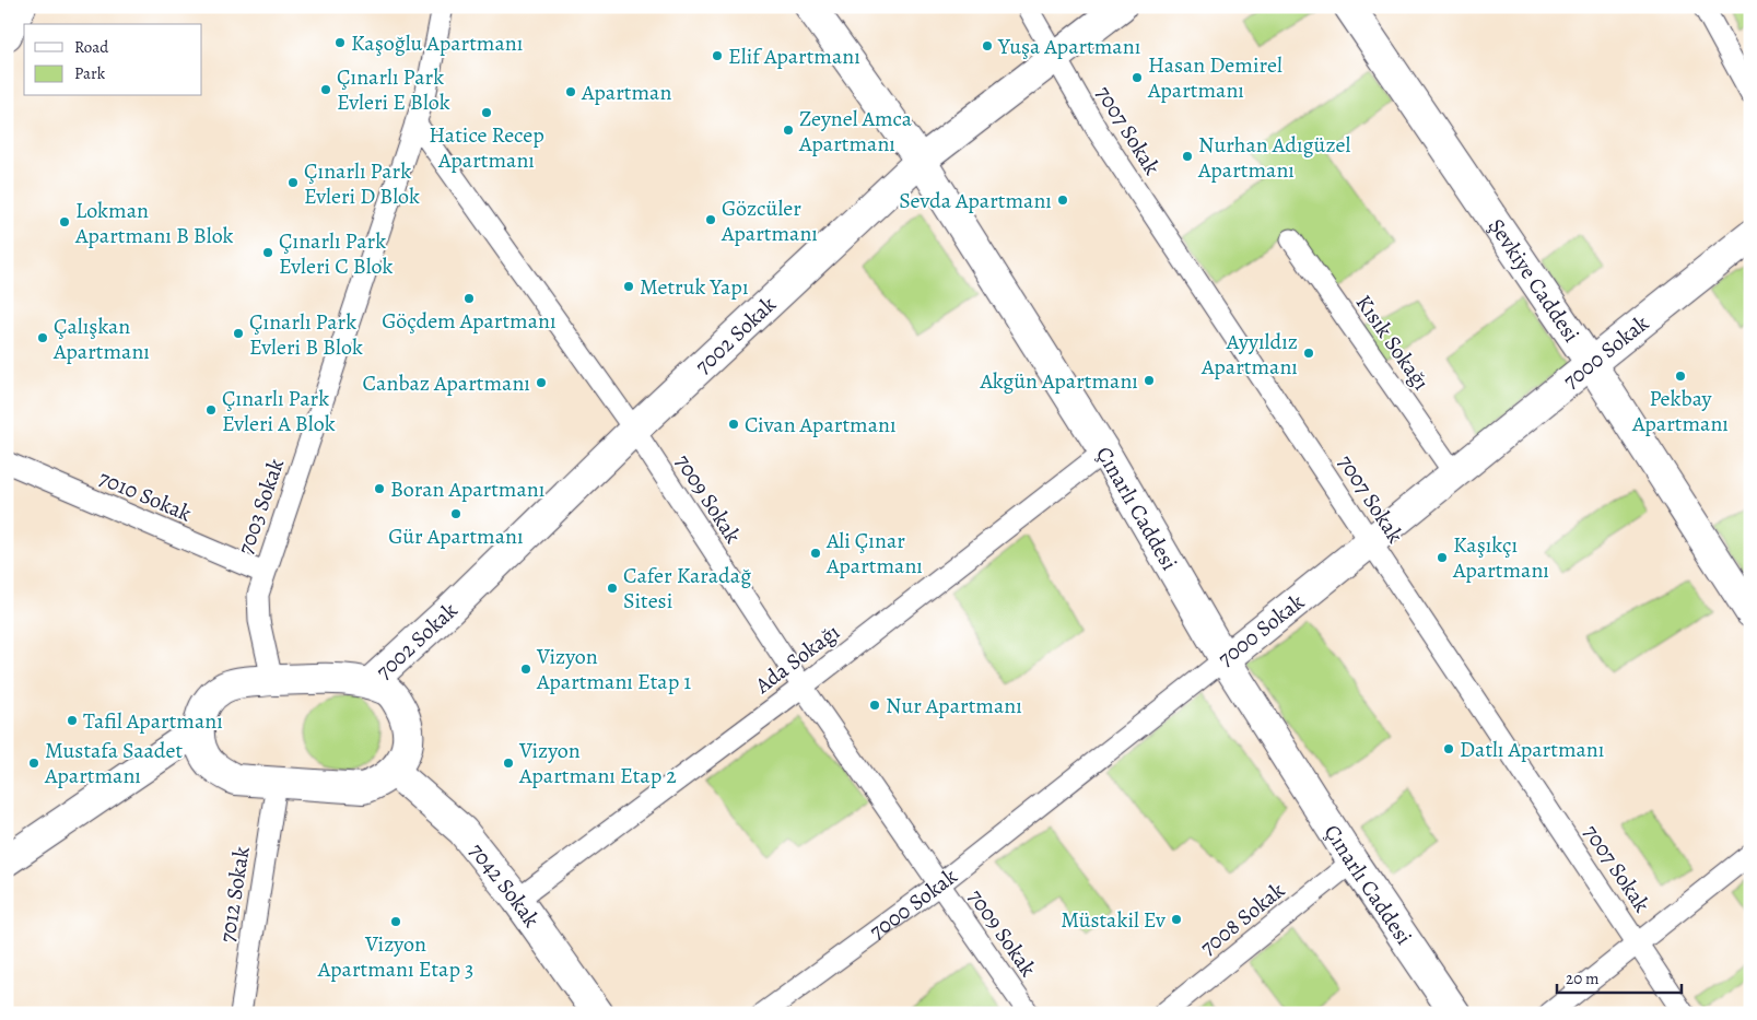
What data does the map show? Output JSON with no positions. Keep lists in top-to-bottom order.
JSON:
{
  "streets": {
    "street": [
      "Şevkiye Caddesi",
      "7002 Sokak",
      "7000 Sokak",
      "Çınarlı Caddesi",
      "7042 Sokak"
    ],
    "lane": [
      "7007 Sokak",
      "Kısık Sokağı",
      "7010 Sokak",
      "7009 Sokak",
      "7003 Sokak",
      "Ada Sokağı",
      "7012 Sokak",
      "7008 Sokak"
    ]
  },
  "crossings": [
    ["7007 Sokak", "7002 Sokak"],
    ["7007 Sokak", "7000 Sokak"],
    ["Şevkiye Caddesi", "7000 Sokak"],
    ["7002 Sokak", "7009 Sokak"],
    ["7002 Sokak", "Çınarlı Caddesi"],
    ["Kısık Sokağı", "7000 Sokak"],
    ["7000 Sokak", "7009 Sokak"],
    ["7000 Sokak", "Çınarlı Caddesi"],
    ["7010 Sokak", "7003 Sokak"],
    ["7009 Sokak", "7003 Sokak"],
    ["7009 Sokak", "Ada Sokağı"],
    ["Çınarlı Caddesi", "Ada Sokağı"],
    ["Çınarlı Caddesi", "7008 Sokak"],
    ["Ada Sokağı", "7042 Sokak"]
  ],
  "places": [
    "Kaşoğlu Apartmanı",
    "Yuşa Apartmanı",
    "Elif Apartmanı",
    "Hasan Demirel Apartmanı",
    "Çınarlı Park Evleri E Blok",
    "Apartman",
    "Hatice Recep Apartmanı",
    "Zeynel Amca Apartmanı",
    "Nurhan Adıgüzel Apartmanı",
    "Çınarlı Park Evleri D Blok",
    "Sevda Apartmanı",
    "Gözcüler Apartmanı",
    "Lokman Apartmanı B Blok",
    "Çınarlı Park Evleri C Blok",
    "Metruk Yapı",
    "Göçdem Apartmanı",
    "Çınarlı Park Evleri B Blok",
    "Çalışkan Apartmanı",
    "Ayyıldız Apartmanı",
    "Pekbay Apartmanı",
    "Akgün Apartmanı",
    "Canbaz Apartmanı",
    "Çınarlı Park Evleri A Blok",
    "Civan Apartmanı",
    "Boran Apartmanı",
    "Gür Apartmanı",
    "Ali Çınar Apartmanı",
    "Kaşıkçı Apartmanı",
    "Cafer Karadağ Sitesi",
    "Vizyon Apartmanı Etap 1",
    "Nur Apartmanı",
    "Tafil Apartmanı",
    "Datlı Apartmanı",
    "Mustafa Saadet Apartmanı",
    "Vizyon Apartmanı Etap 2",
    "Müstakil Ev",
    "Vizyon Apartmanı Etap 3"
  ],
  "legend": ["Road", "Park"],
  "scale_bar": "20 m"
}
